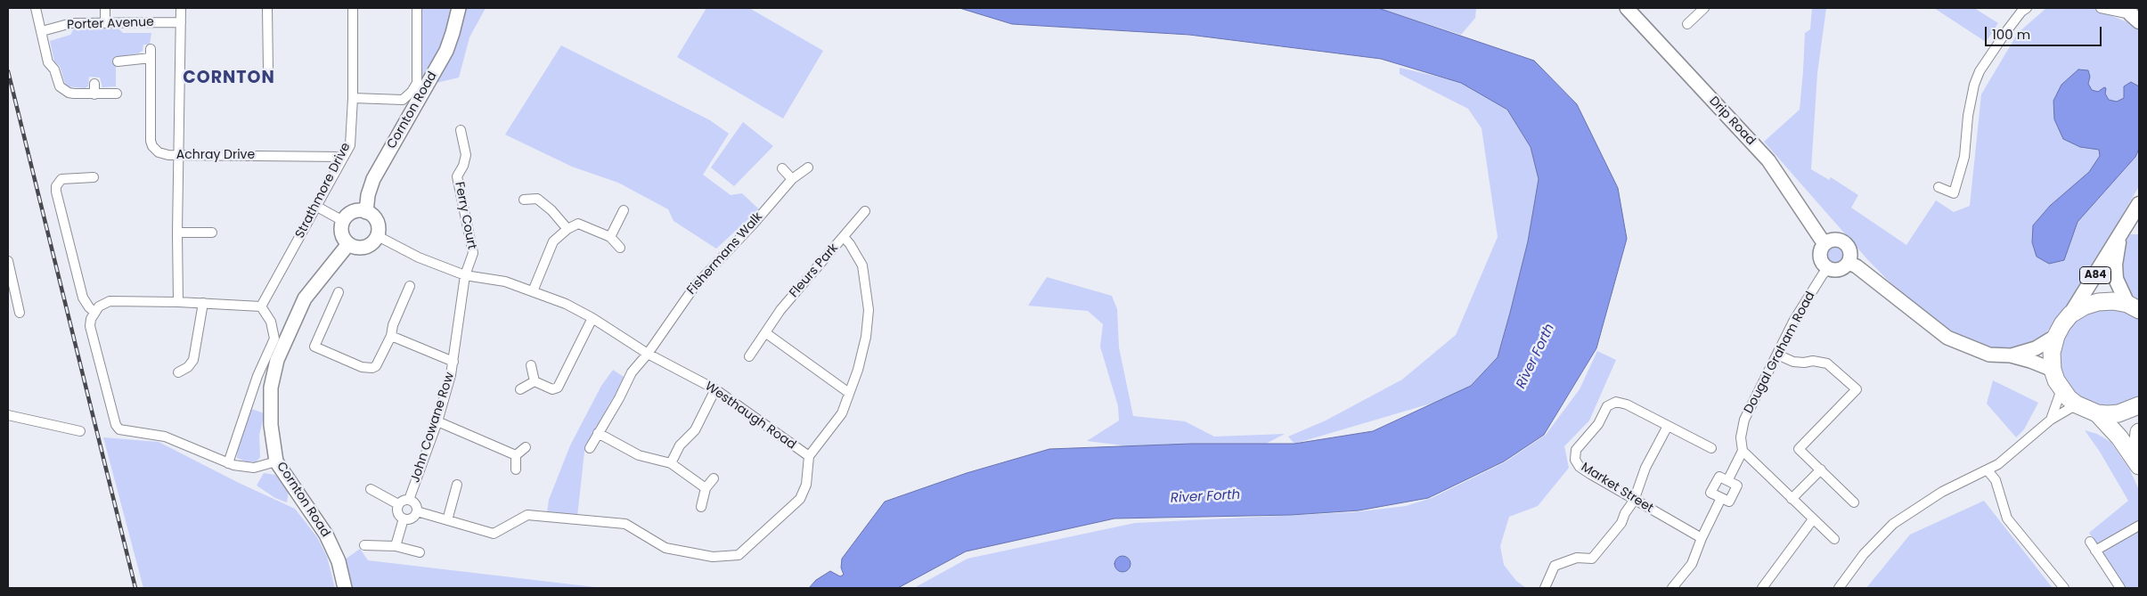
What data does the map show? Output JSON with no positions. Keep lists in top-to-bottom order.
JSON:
{
  "streets": {
    "highway": ["A84"],
    "main road": ["Cornton Road", "Drip Road"],
    "street": [
      "Porter Avenue",
      "Achray Drive",
      "Strathmore Drive",
      "Ferry Court",
      "Fishermans Walk",
      "Fleurs Park",
      "Dougal Graham Road",
      "Westhaugh Road",
      "John Cowane Row",
      "Market Street"
    ]
  },
  "crossings": [
    ["Cornton Road", "Westhaugh Road"],
    ["Drip Road", "Dougal Graham Road"],
    ["Achray Drive", "Strathmore Drive"],
    ["Ferry Court", "Westhaugh Road"],
    ["Ferry Court", "John Cowane Row"],
    ["Fishermans Walk", "Westhaugh Road"],
    ["Westhaugh Road", "John Cowane Row"]
  ],
  "districts": ["CORNTON"],
  "water": ["River Forth"],
  "scale_bar": "100 m"
}
